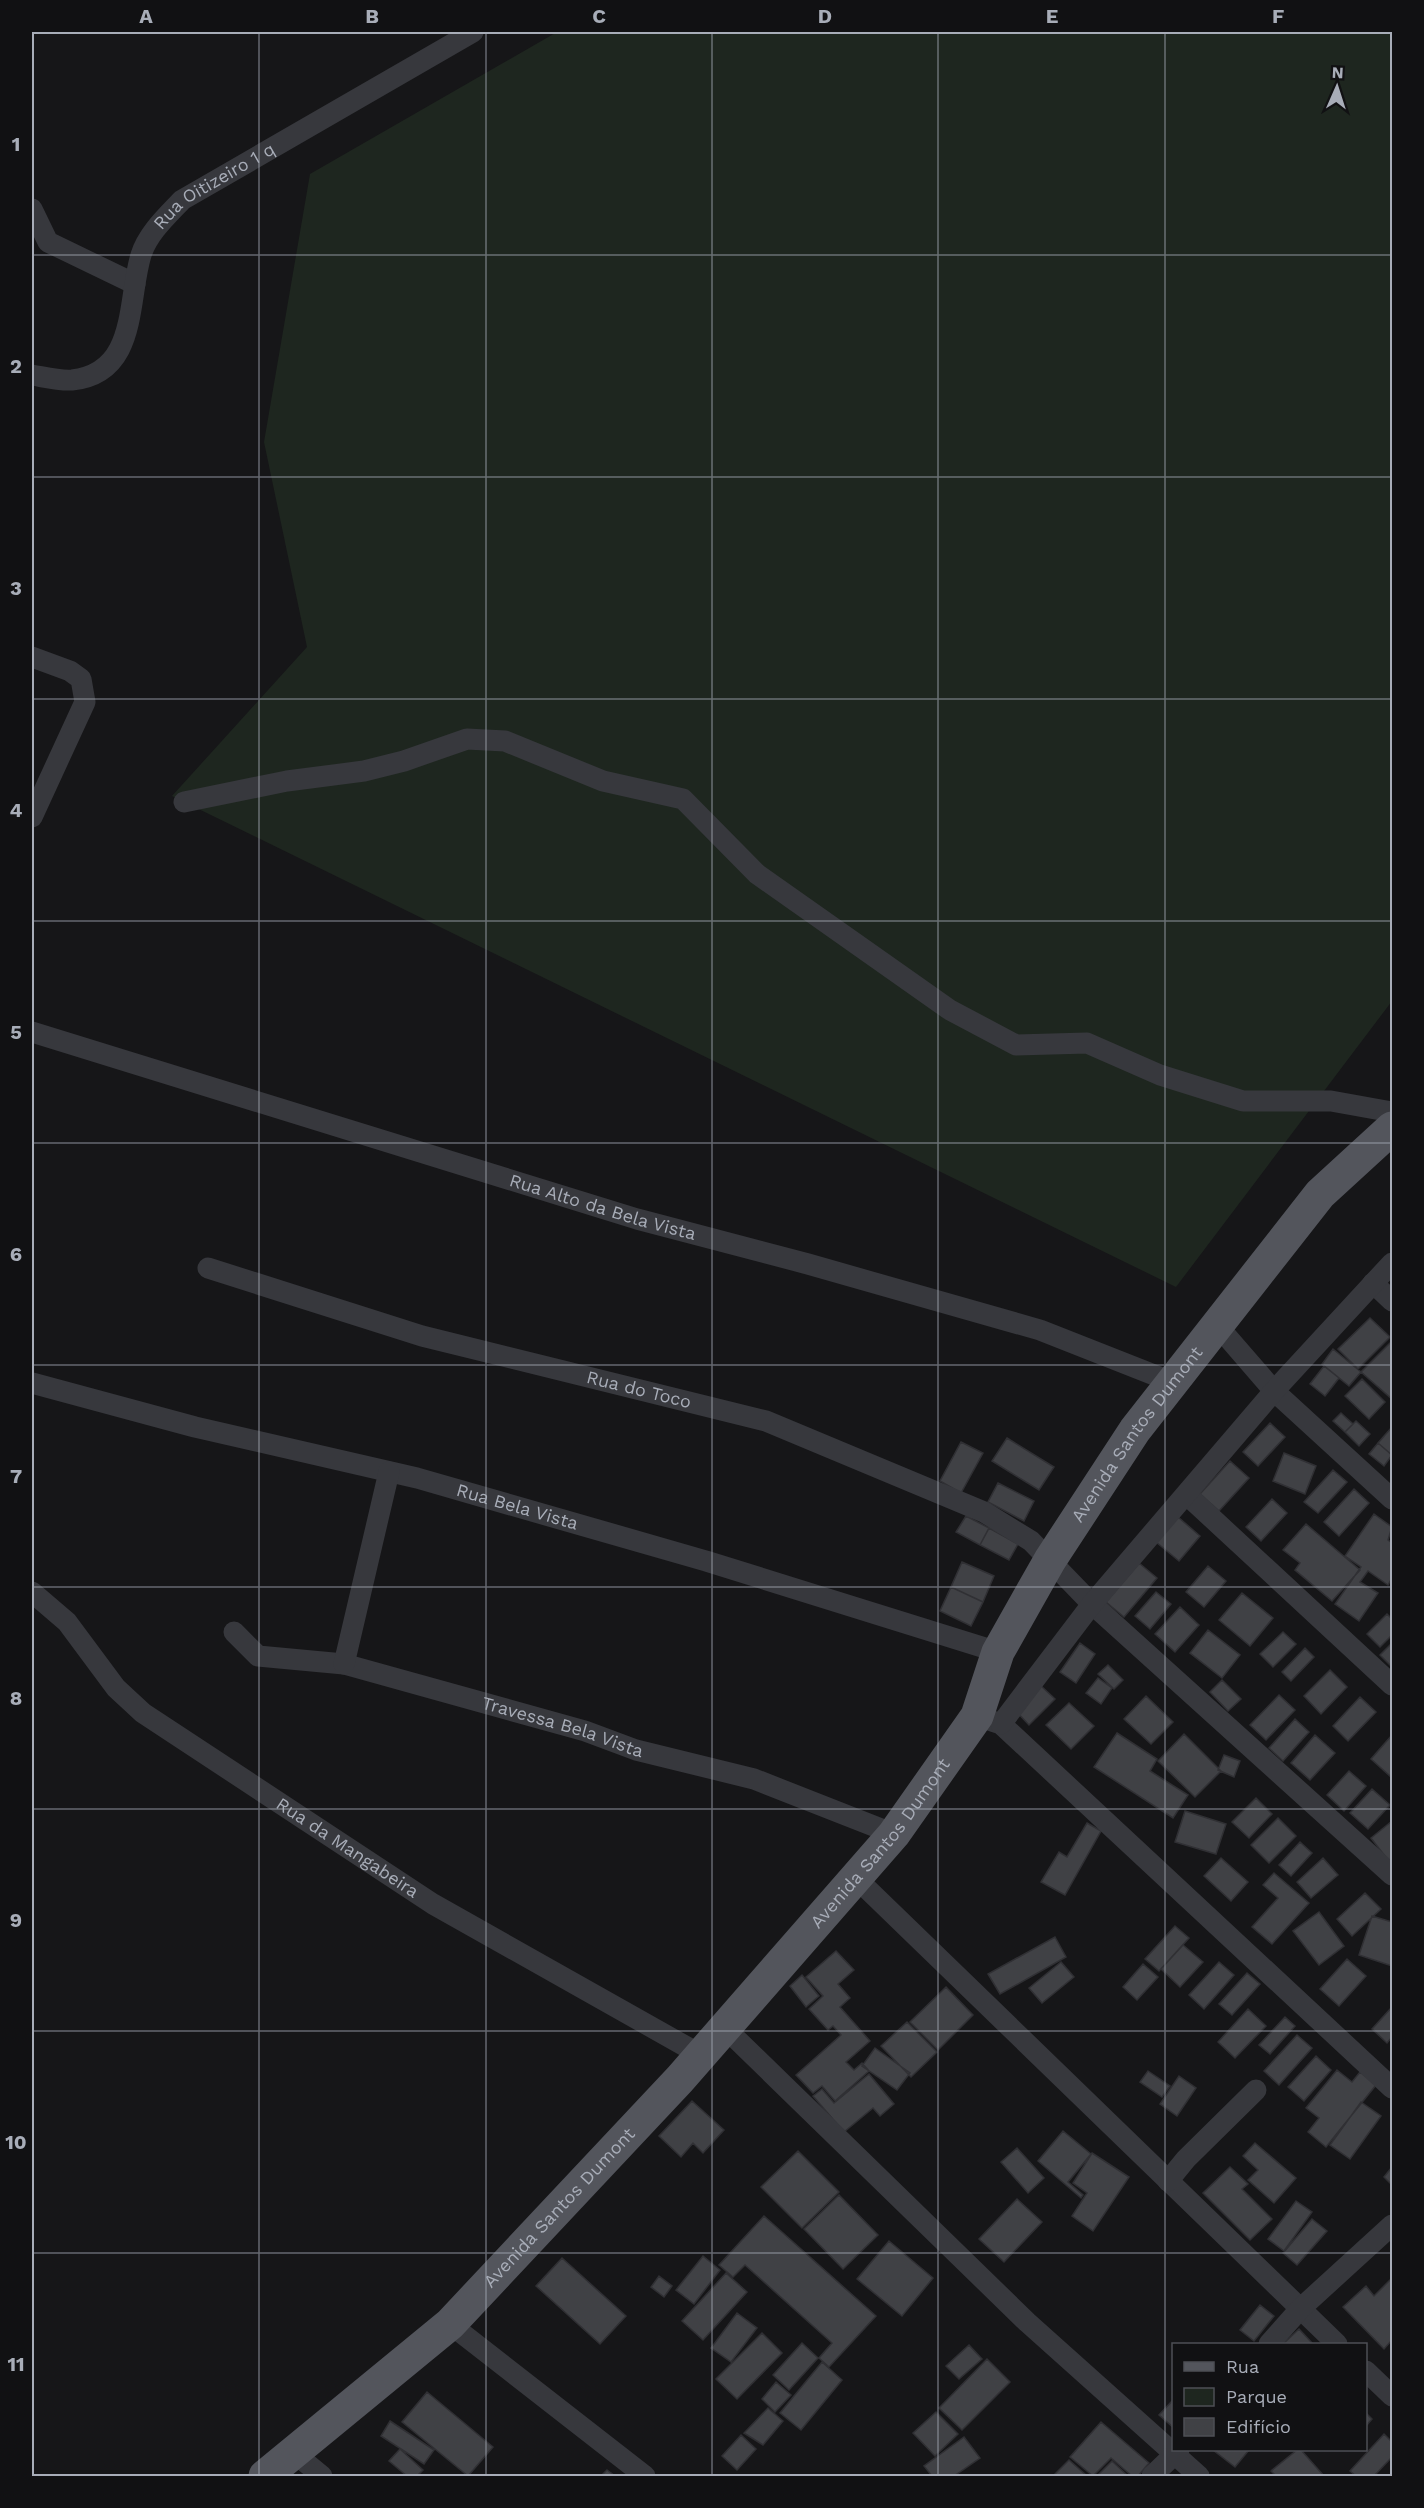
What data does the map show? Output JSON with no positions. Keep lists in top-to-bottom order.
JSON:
{
  "streets": {
    "main road": ["Avenida Santos Dumont"],
    "street": [
      "Rua Oitizeiro 1 q",
      "Rua Alto da Bela Vista",
      "Rua do Toco",
      "Rua Bela Vista",
      "Travessa Bela Vista",
      "Rua da Mangabeira"
    ]
  },
  "crossings": [
    ["Rua Alto da Bela Vista", "Avenida Santos Dumont"],
    ["Rua do Toco", "Avenida Santos Dumont"],
    ["Avenida Santos Dumont", "Rua Bela Vista"],
    ["Avenida Santos Dumont", "Travessa Bela Vista"],
    ["Avenida Santos Dumont", "Rua da Mangabeira"]
  ],
  "legend": ["Rua", "Parque", "Edifício"],
  "north": "top",
  "grid": {
    "columns": [
      "A",
      "B",
      "C",
      "D",
      "E",
      "F"
    ],
    "rows": [
      "1",
      "2",
      "3",
      "4",
      "5",
      "6",
      "7",
      "8",
      "9",
      "10",
      "11"
    ]
  }
}
